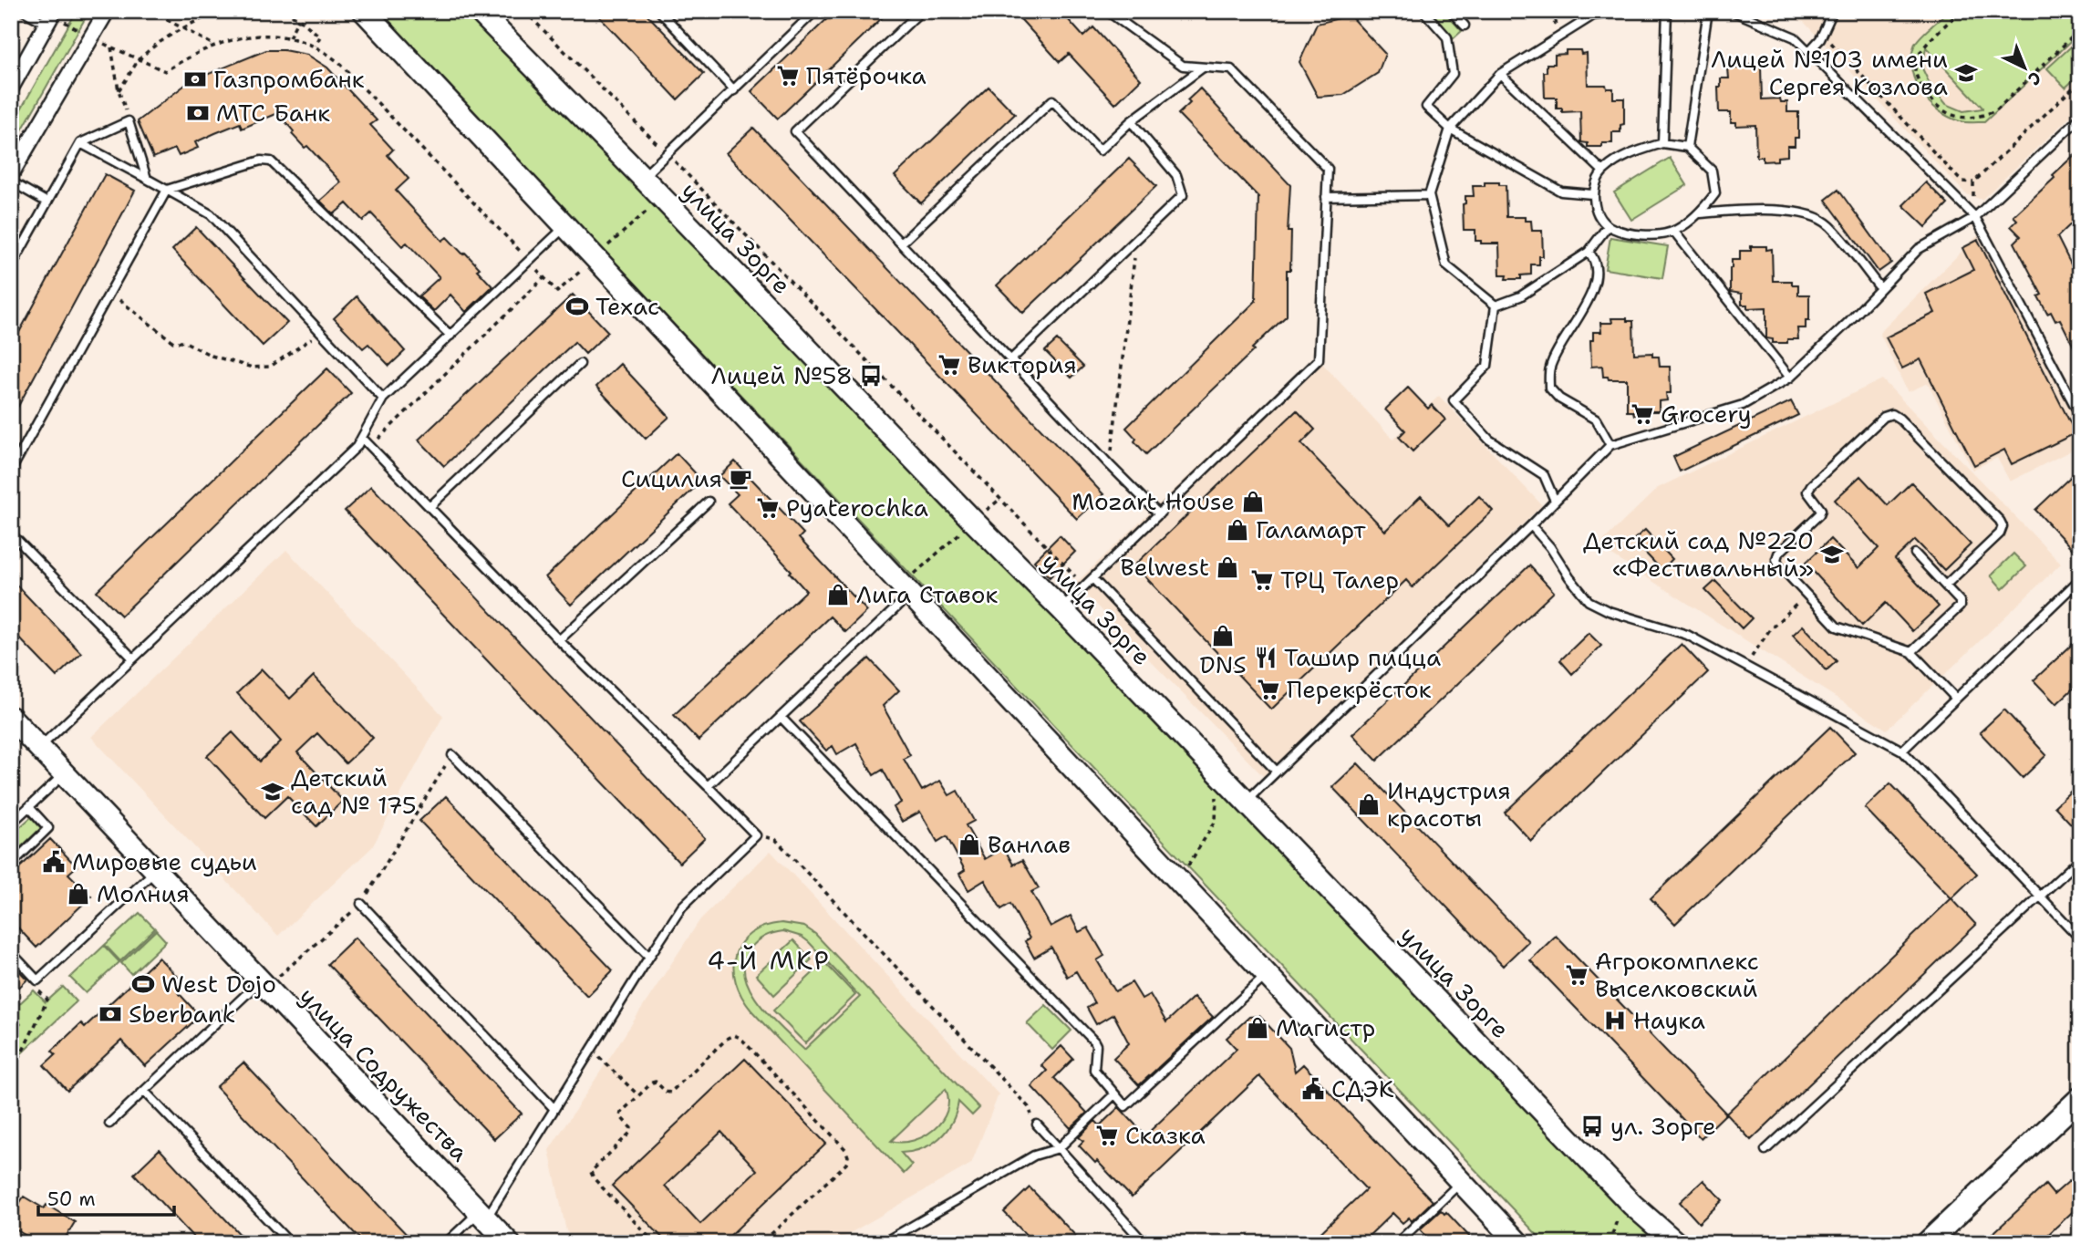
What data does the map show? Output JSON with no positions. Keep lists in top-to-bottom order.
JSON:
{
  "streets": {
    "main road": ["улица Зорге", "улица Содружества"]
  },
  "districts": ["4-Й МКР"],
  "places": {
    "school or university": ["Лицей №103 имени Сергея Козлова", "Детский сад №220 «Фестивальный»", "Детский сад № 175"],
    "supermarket": [
      "Пятёрочка",
      "Виктория",
      "Grocery",
      "Pyaterochka",
      "ТРЦ Талер",
      "Перекрёсток",
      "Агрокомплекс Выселковский",
      "Сказка"
    ],
    "bank": ["Газпромбанк", "МТС Банк", "Sberbank"],
    "sports": ["Техас", "West Dojo"],
    "bus stop": ["Лицей №58", "ул. Зорге"],
    "cafe": ["Сицилия"],
    "shop": [
      "Mozart House",
      "Галамарт",
      "Belwest",
      "Лига Ставок",
      "DNS",
      "Индустрия красоты",
      "Ванлав",
      "Молния",
      "Магистр"
    ],
    "restaurant": ["Ташир пицца"],
    "public building": ["Мировые судьи", "СДЭК"],
    "hospital": ["Наука"]
  },
  "scale_bar": "50 m",
  "north": "bottom right"
}
